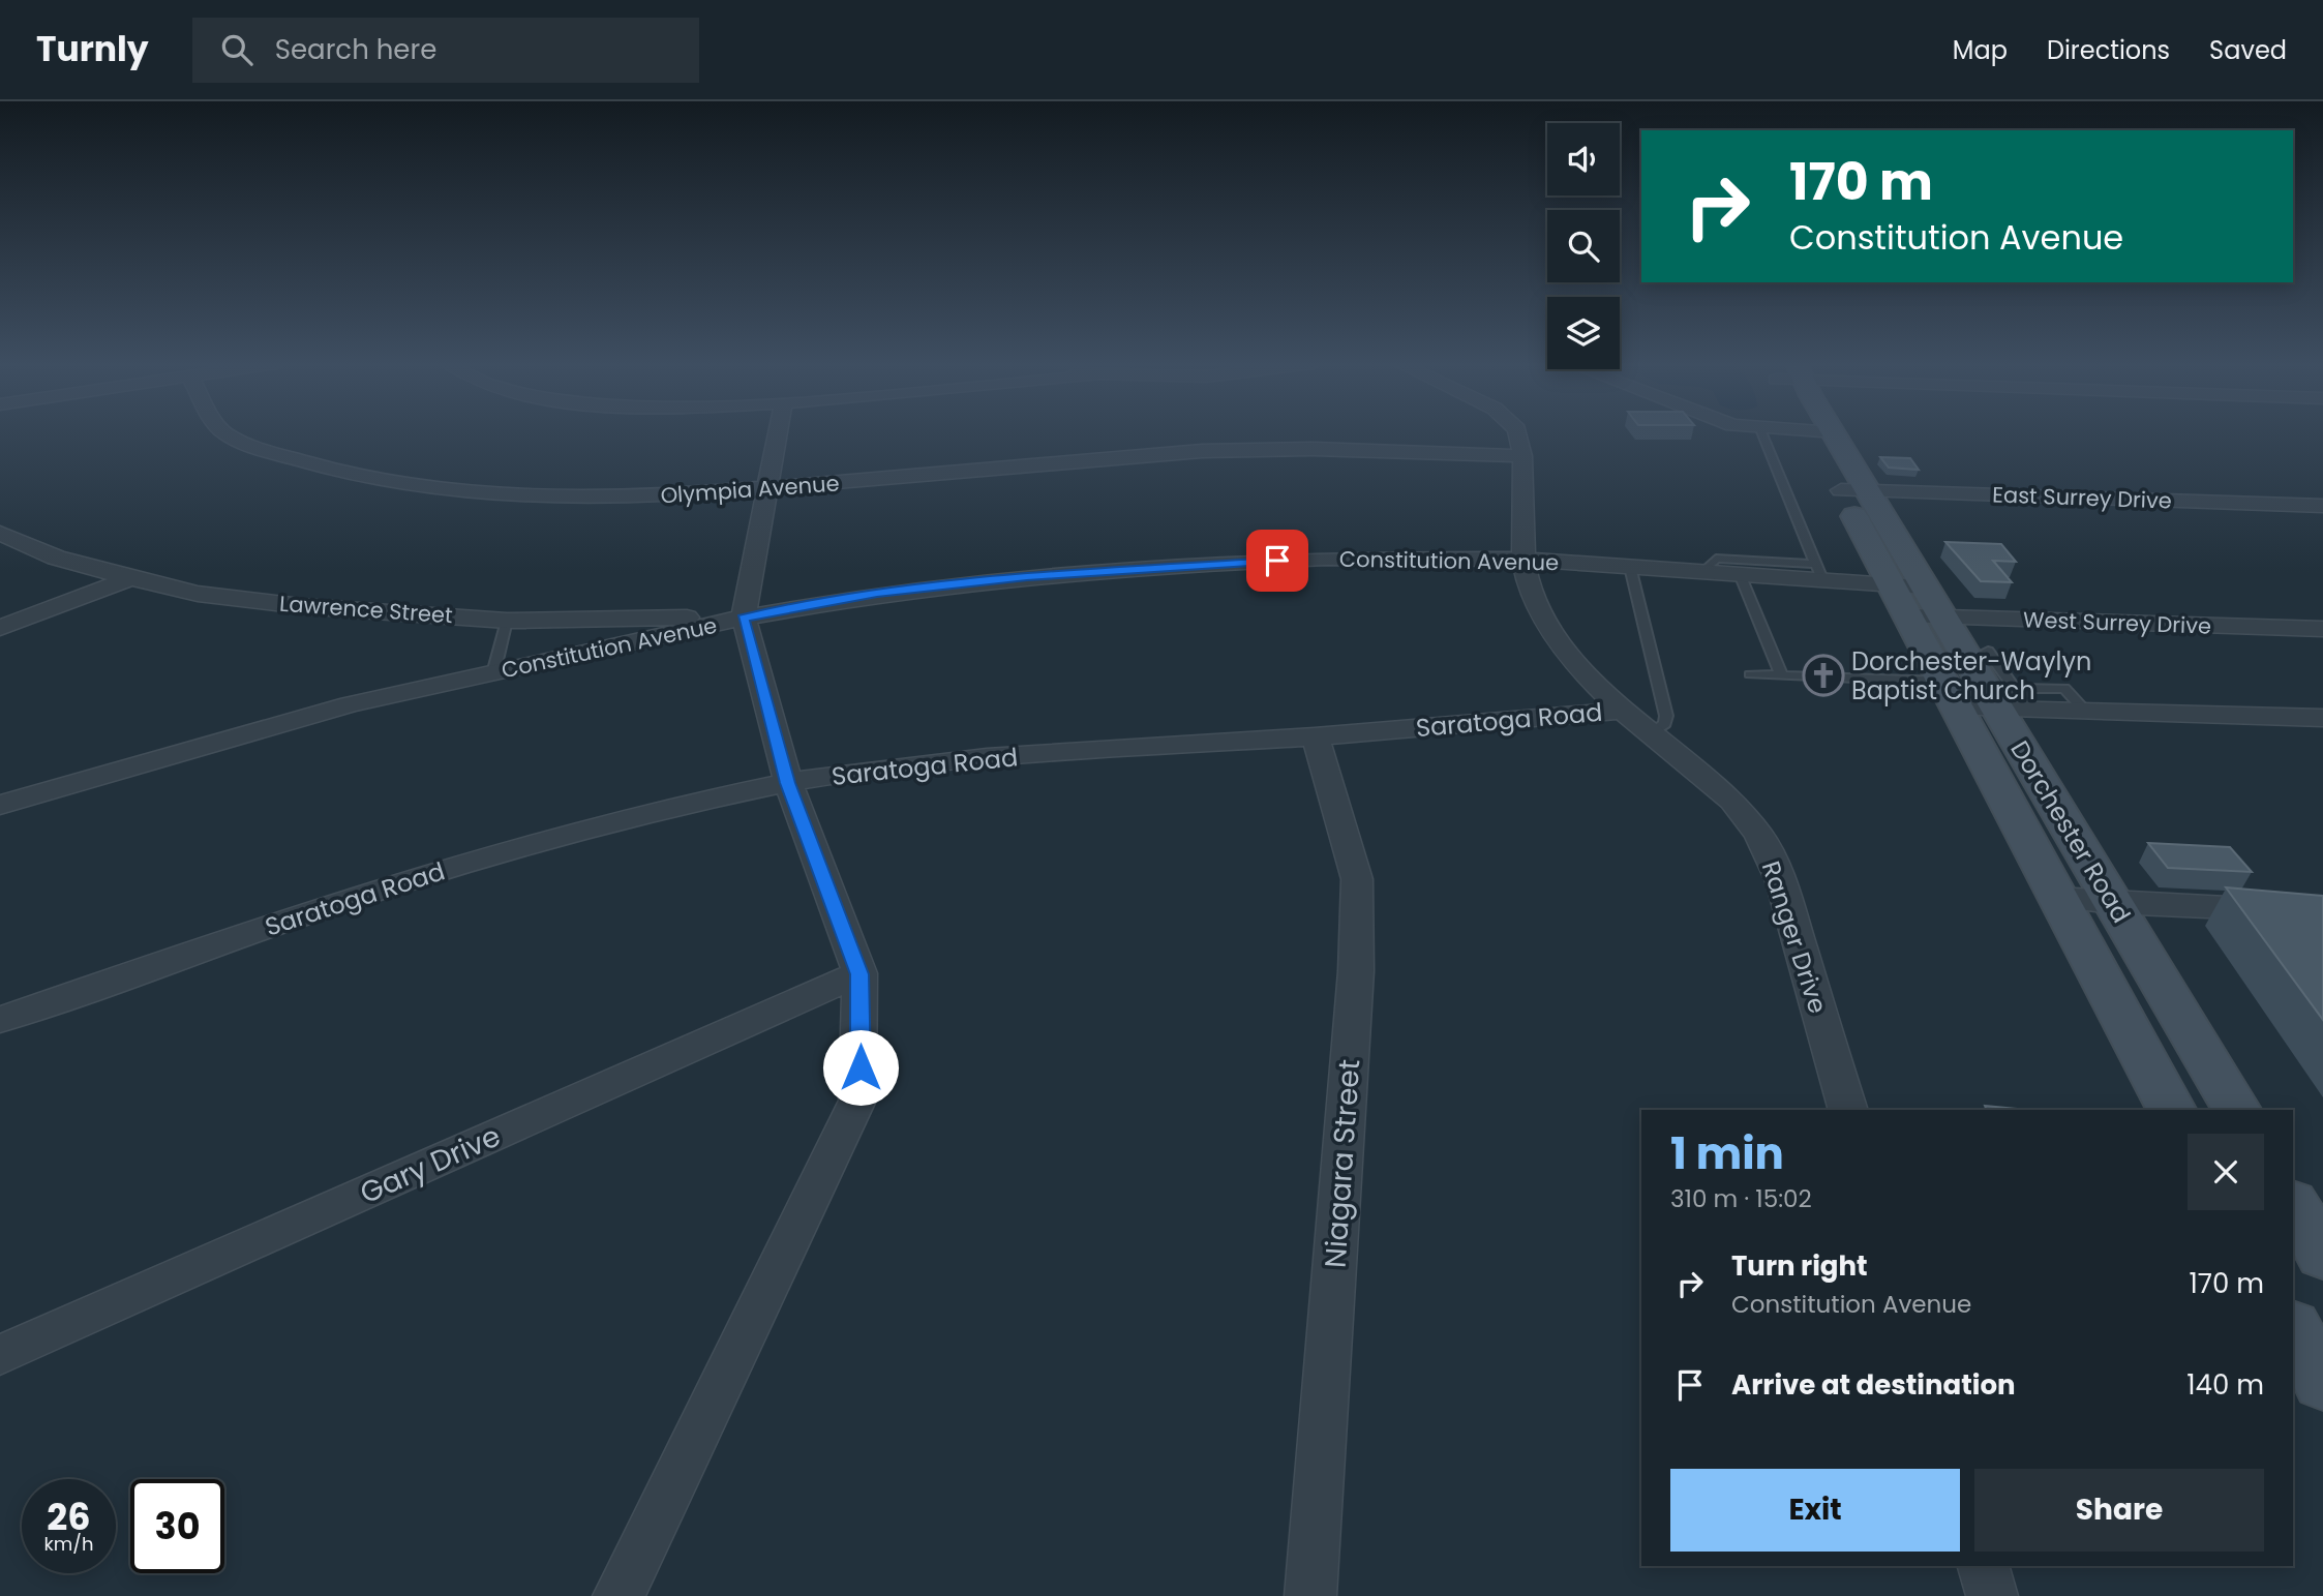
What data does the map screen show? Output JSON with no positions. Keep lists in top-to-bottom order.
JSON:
{
  "streets": {
    "main road": ["Dorchester Road"],
    "street": [
      "Olympia Avenue",
      "East Surrey Drive",
      "Constitution Avenue",
      "Lawrence Street",
      "West Surrey Drive",
      "Saratoga Road",
      "Ranger Drive",
      "Niagara Street",
      "Gary Drive"
    ]
  },
  "crossings": [
    ["Olympia Avenue", "Ranger Drive"],
    ["East Surrey Drive", "Dorchester Road"],
    ["Constitution Avenue", "Lawrence Street"],
    ["Constitution Avenue", "West Surrey Drive"],
    ["Constitution Avenue", "Dorchester Road"],
    ["Constitution Avenue", "Ranger Drive"],
    ["West Surrey Drive", "Dorchester Road"],
    ["Saratoga Road", "Ranger Drive"],
    ["Saratoga Road", "Niagara Street"]
  ],
  "places": {
    "church": ["Dorchester-Waylyn Baptist Church"]
  },
  "page": {
    "header": "Turnly",
    "search": "Search here",
    "nav": ["Map", "Directions", "Saved"],
    "turn": ["170 m", "Constitution Avenue"],
    "heading": ["1 min", "310 m · 15:02"],
    "list": [
      {
        "name": "Turn right",
        "note": "Constitution Avenue",
        "value": "170 m"
      },
      {
        "name": "Arrive at destination",
        "value": "140 m"
      }
    ],
    "buttons": ["Exit", "Share"],
    "speed": "26 km/h",
    "limit": "30"
  }
}
